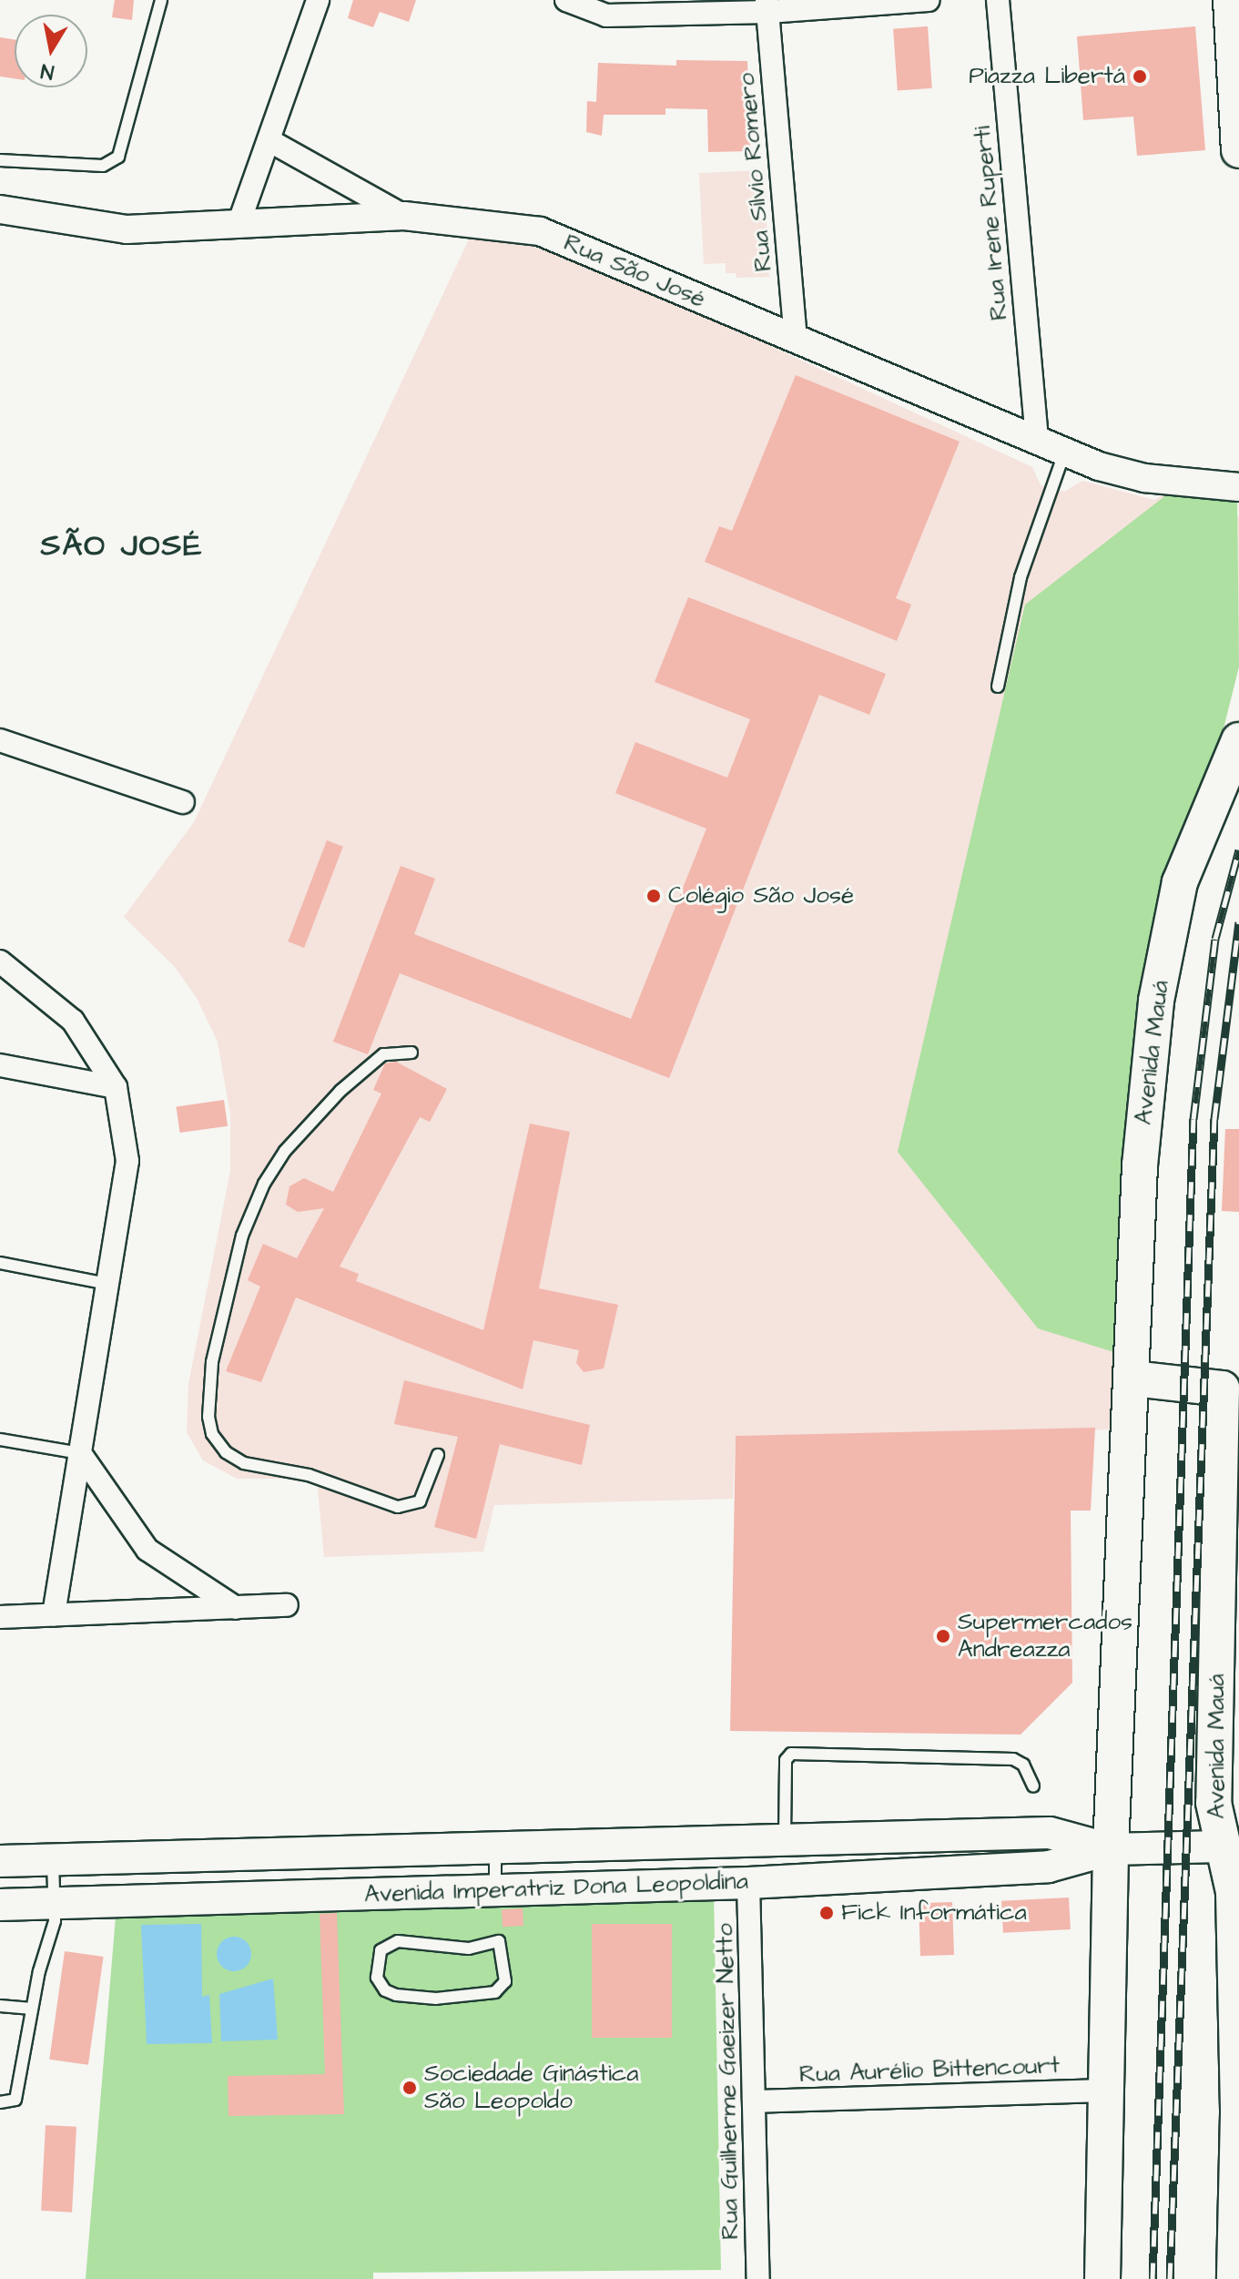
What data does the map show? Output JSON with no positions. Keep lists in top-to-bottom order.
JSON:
{
  "streets": {
    "main road": ["Avenida Mauá", "Avenida Imperatriz Dona Leopoldina"],
    "street": [
      "Rua Sílvio Romero",
      "Rua Irene Ruperti",
      "Rua São José",
      "Rua Aurélio Bittencourt",
      "Rua Guilherme Gaeizer Netto"
    ]
  },
  "crossings": [
    ["Rua Sílvio Romero", "Rua São José"],
    ["Rua Irene Ruperti", "Rua São José"],
    ["Avenida Mauá", "Avenida Imperatriz Dona Leopoldina"],
    ["Avenida Mauá", "Rua Aurélio Bittencourt"],
    ["Avenida Imperatriz Dona Leopoldina", "Rua Guilherme Gaeizer Netto"],
    ["Rua Aurélio Bittencourt", "Rua Guilherme Gaeizer Netto"]
  ],
  "districts": ["SÃO JOSÉ"],
  "places": [
    "Piazza Libertá",
    "Colégio São José",
    "Supermercados Andreazza",
    "Fick Informática",
    "Sociedade Ginástica São Leopoldo"
  ],
  "north": "bottom"
}
